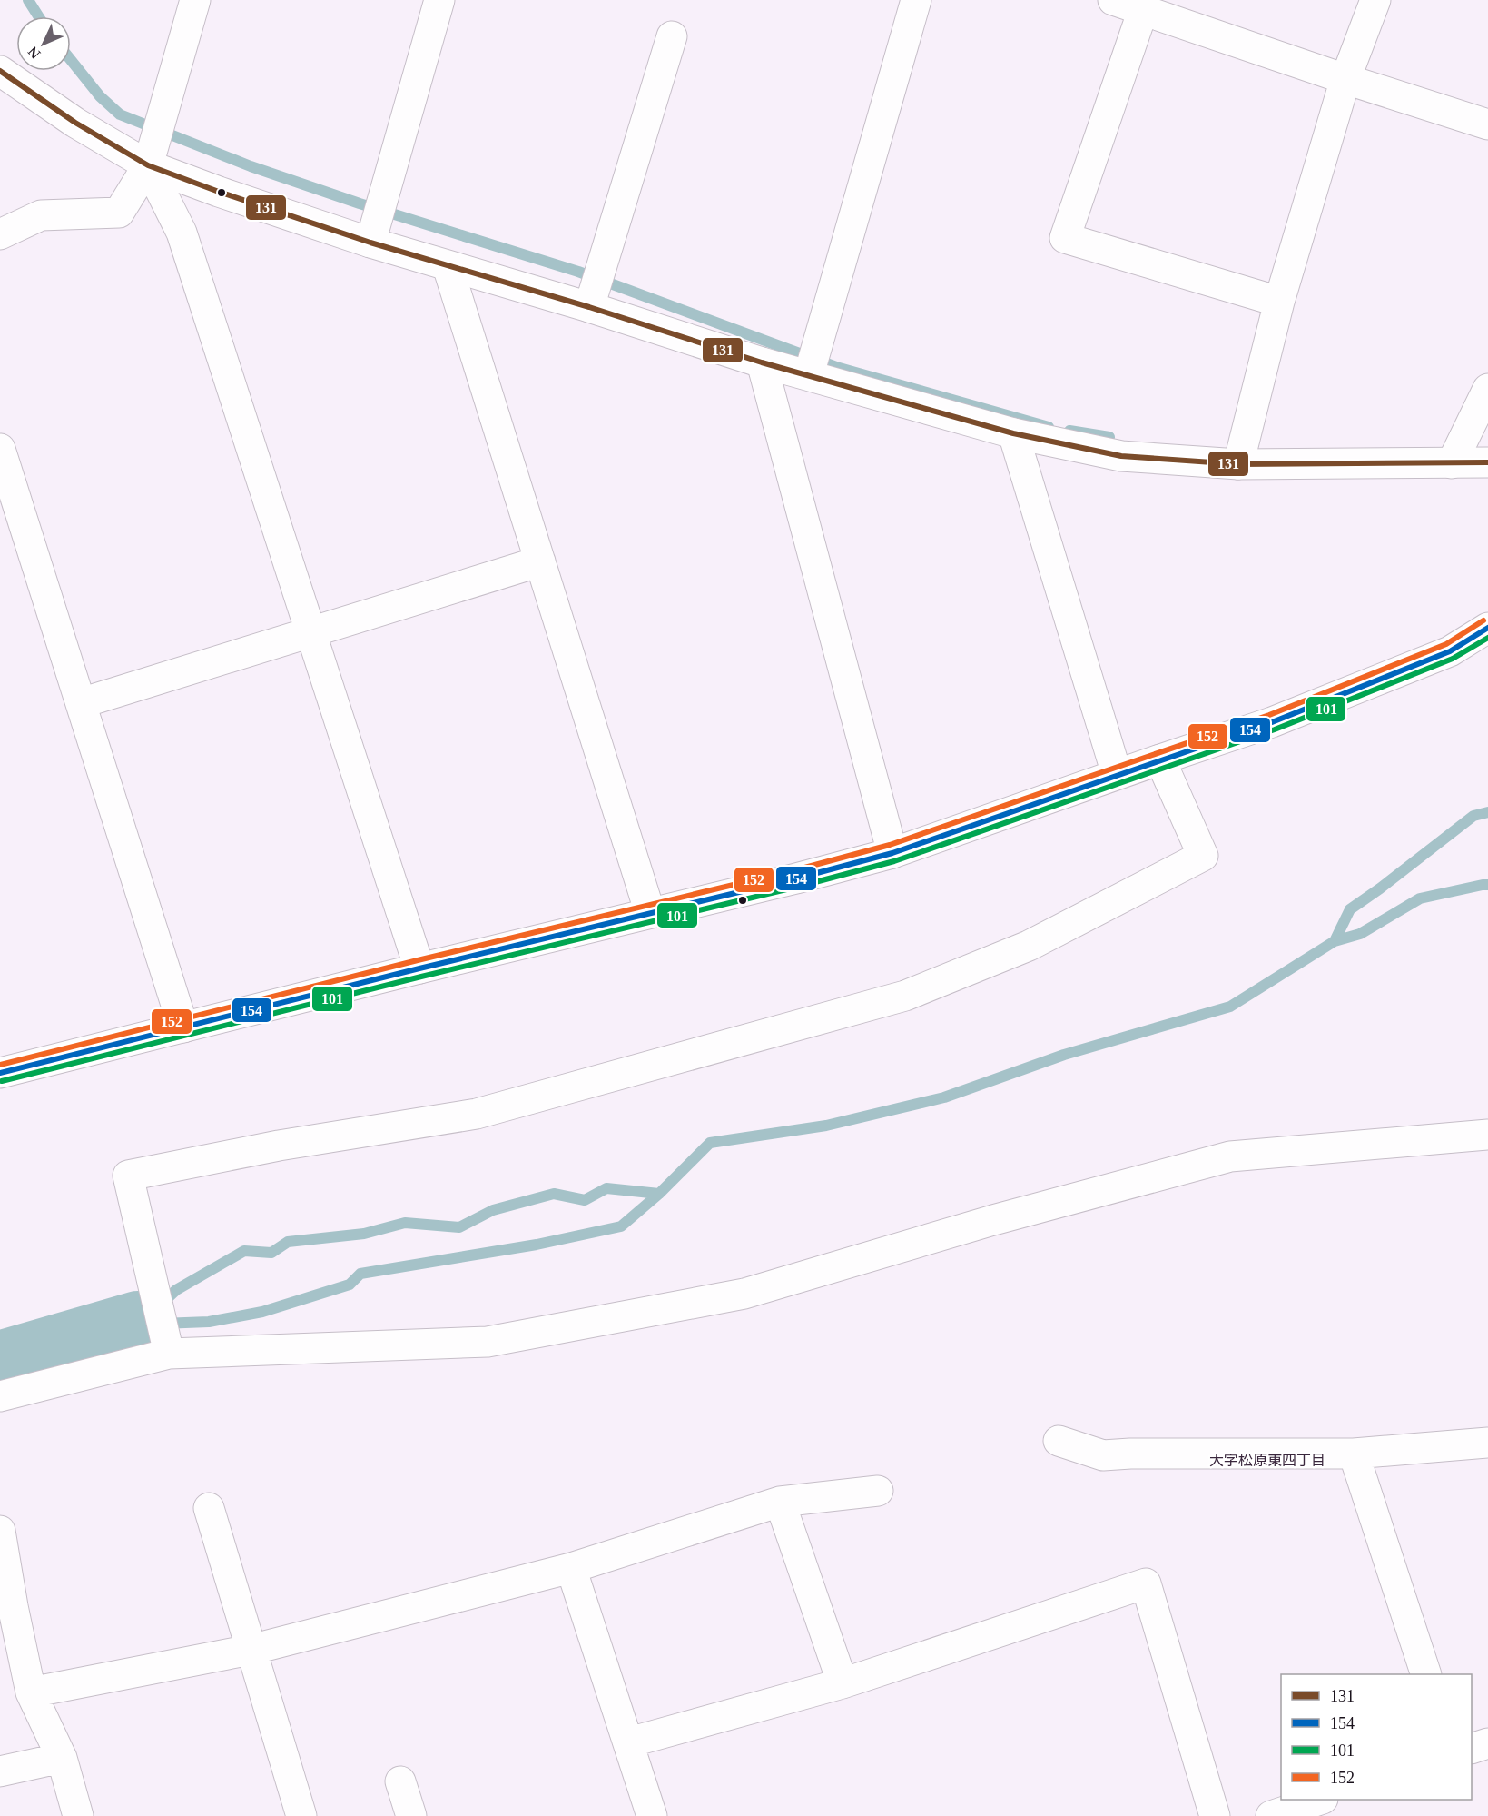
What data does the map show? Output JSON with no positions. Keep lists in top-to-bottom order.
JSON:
{
  "districts": ["大字松原東四丁目"],
  "lines": [
    "transit line 131",
    "transit line 152",
    "transit line 154",
    "transit line 101"
  ],
  "legend": [
    "131",
    "154",
    "101",
    "152"
  ],
  "north": "bottom left"
}
